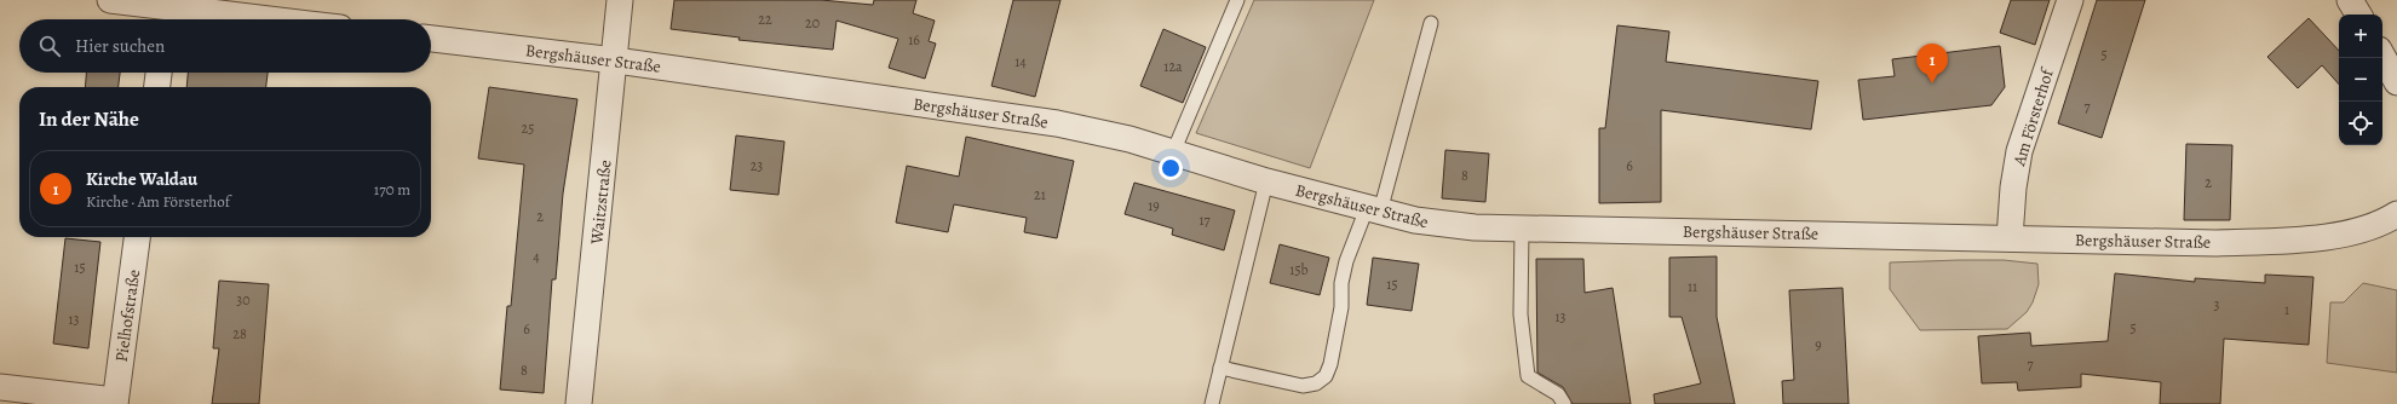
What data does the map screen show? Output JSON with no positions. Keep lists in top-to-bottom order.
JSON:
{
  "streets": {
    "street": [
      "Bergshäuser Straße",
      "Am Försterhof",
      "Waitzstraße",
      "Pielhofstraße"
    ]
  },
  "crossings": [
    ["Bergshäuser Straße", "Am Försterhof"],
    ["Bergshäuser Straße", "Waitzstraße"]
  ],
  "house_numbers": [
    "22",
    "20",
    "16",
    "5",
    "14",
    "12a",
    "7",
    "25",
    "23",
    "6",
    "8",
    "2",
    "21",
    "19",
    "2",
    "17",
    "4",
    "15",
    "15b",
    "15",
    "11",
    "30",
    "3",
    "1",
    "13",
    "13",
    "5",
    "6",
    "28",
    "9",
    "7",
    "8"
  ],
  "page": {
    "map_buttons": ["+", "−"],
    "search": "Hier suchen",
    "pins": "1",
    "heading": "In der Nähe",
    "list": [
      {
        "mark": "1",
        "name": "Kirche Waldau",
        "note": "Kirche · Am Försterhof",
        "value": "170 m"
      }
    ]
  }
}
